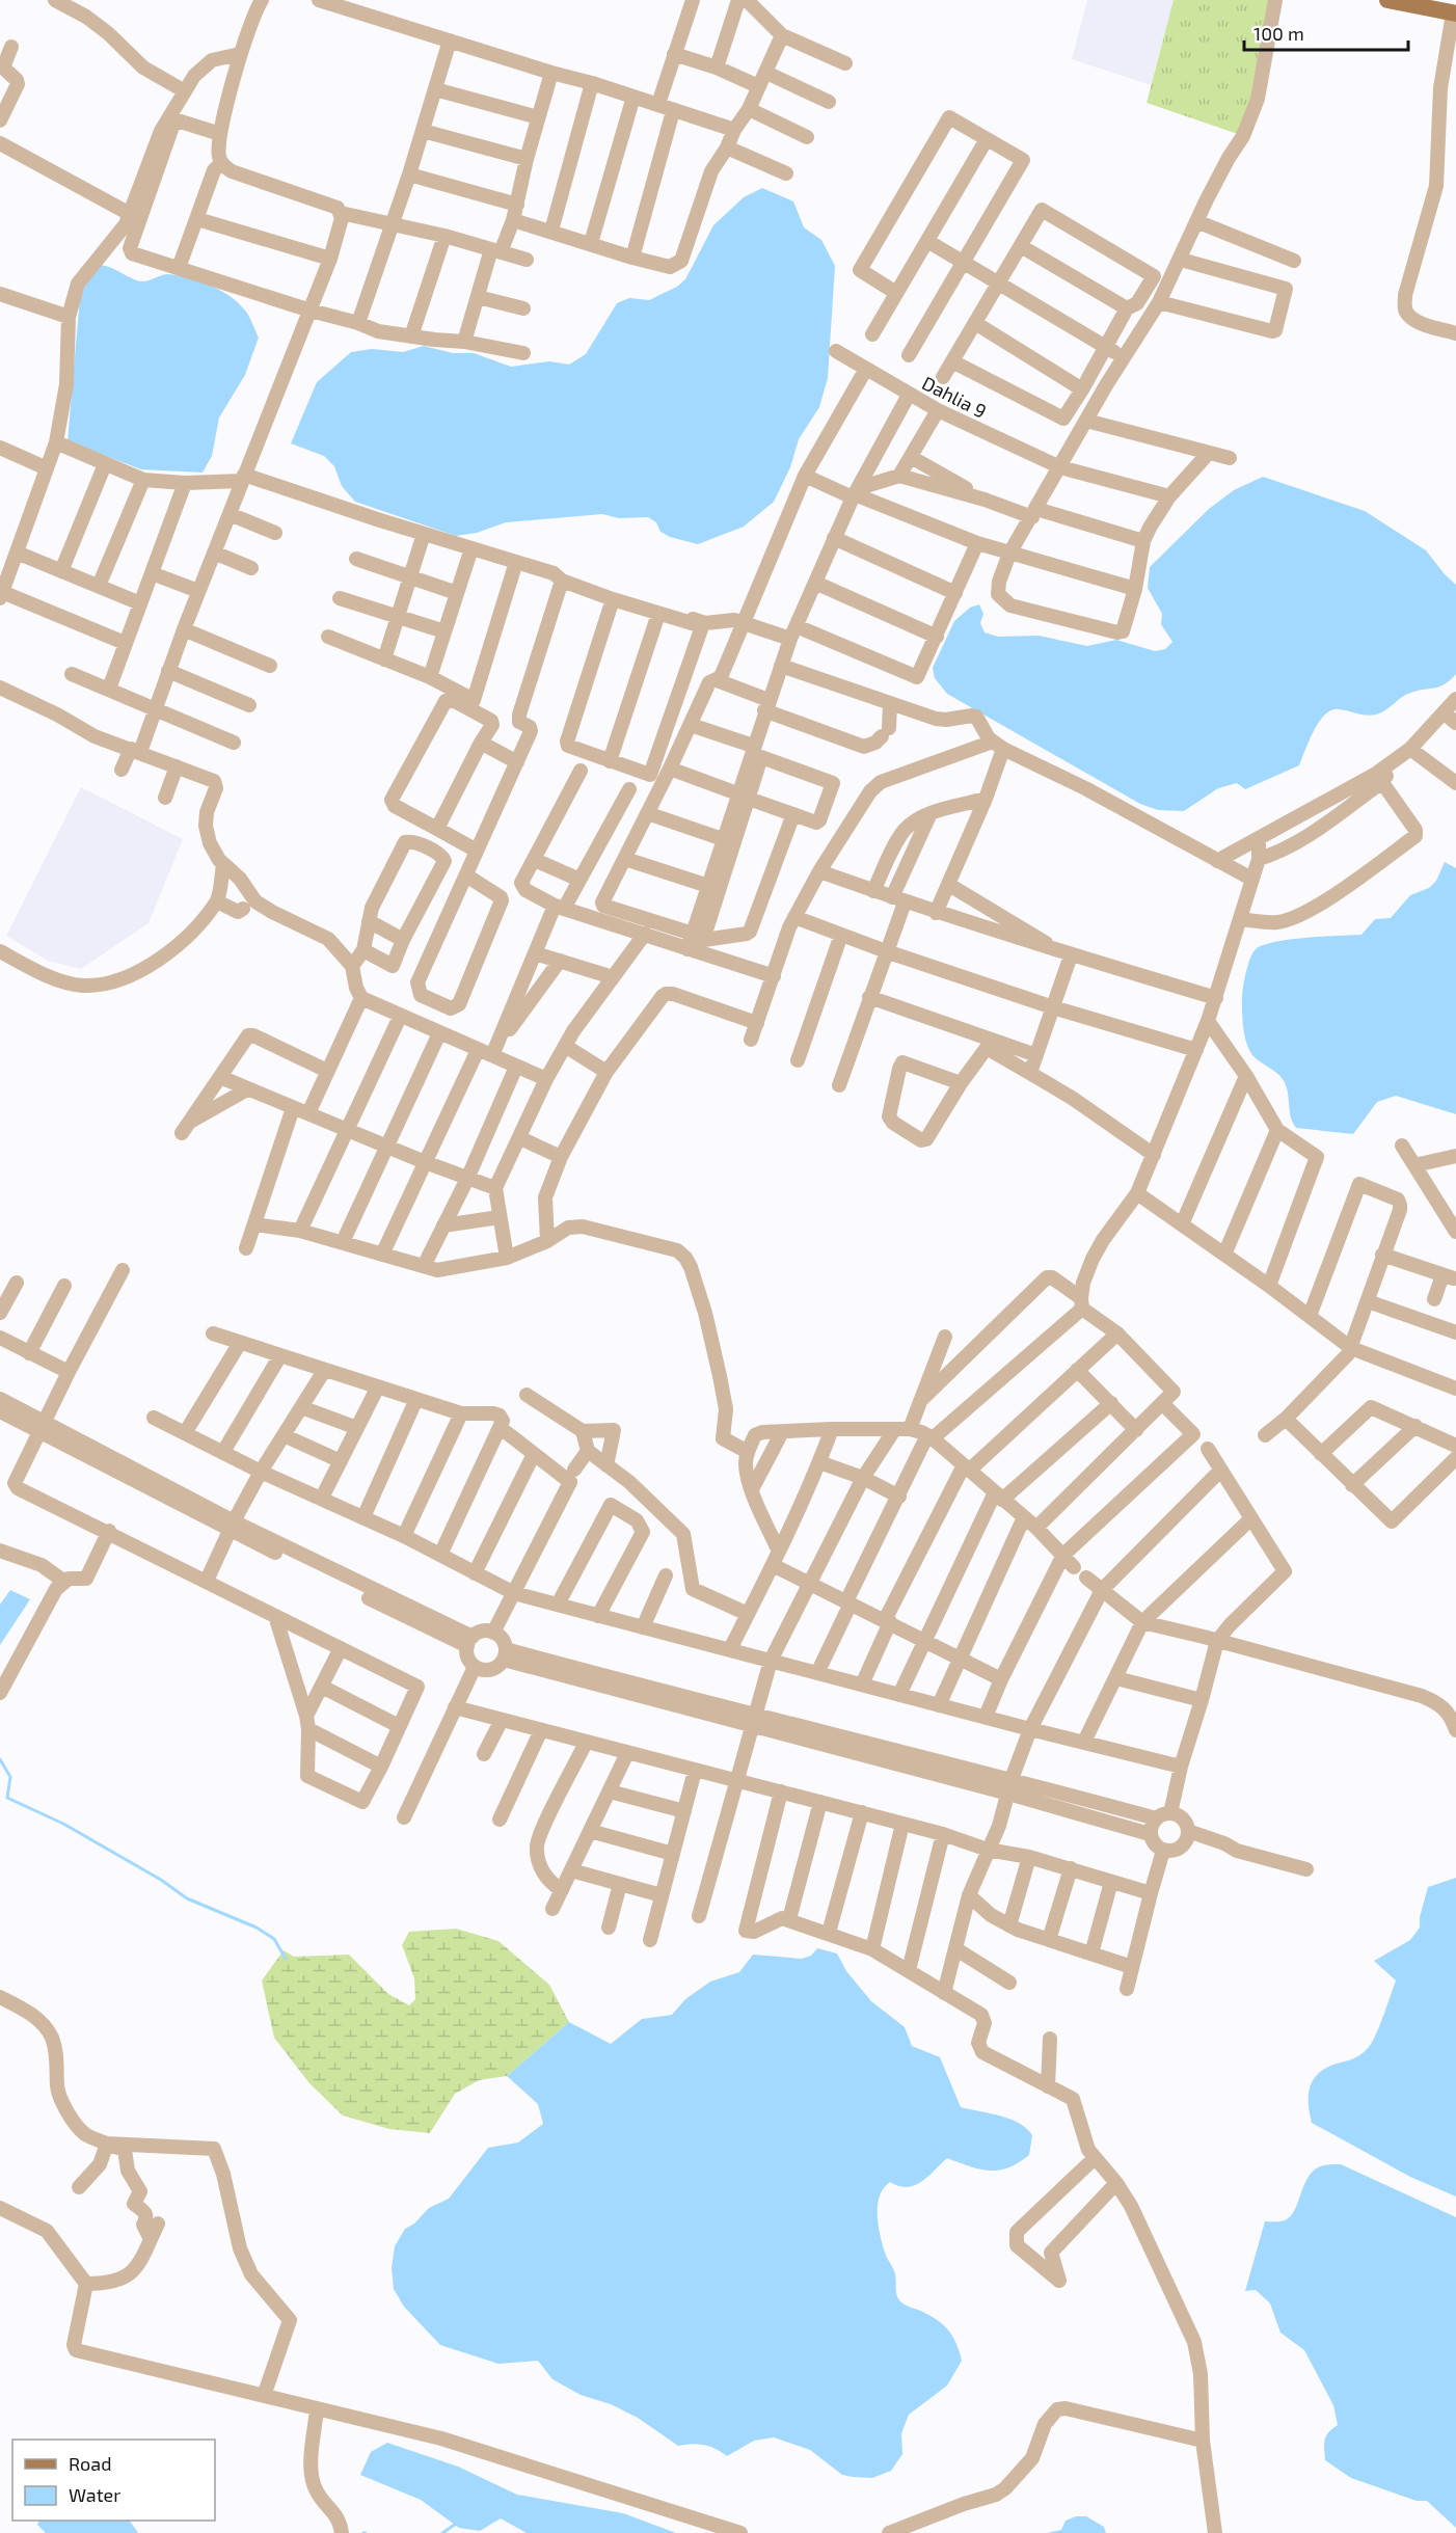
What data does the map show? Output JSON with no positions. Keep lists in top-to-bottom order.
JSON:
{
  "streets": {
    "street": ["Dahlia 9"]
  },
  "legend": ["Road", "Water"],
  "scale_bar": "100 m"
}
